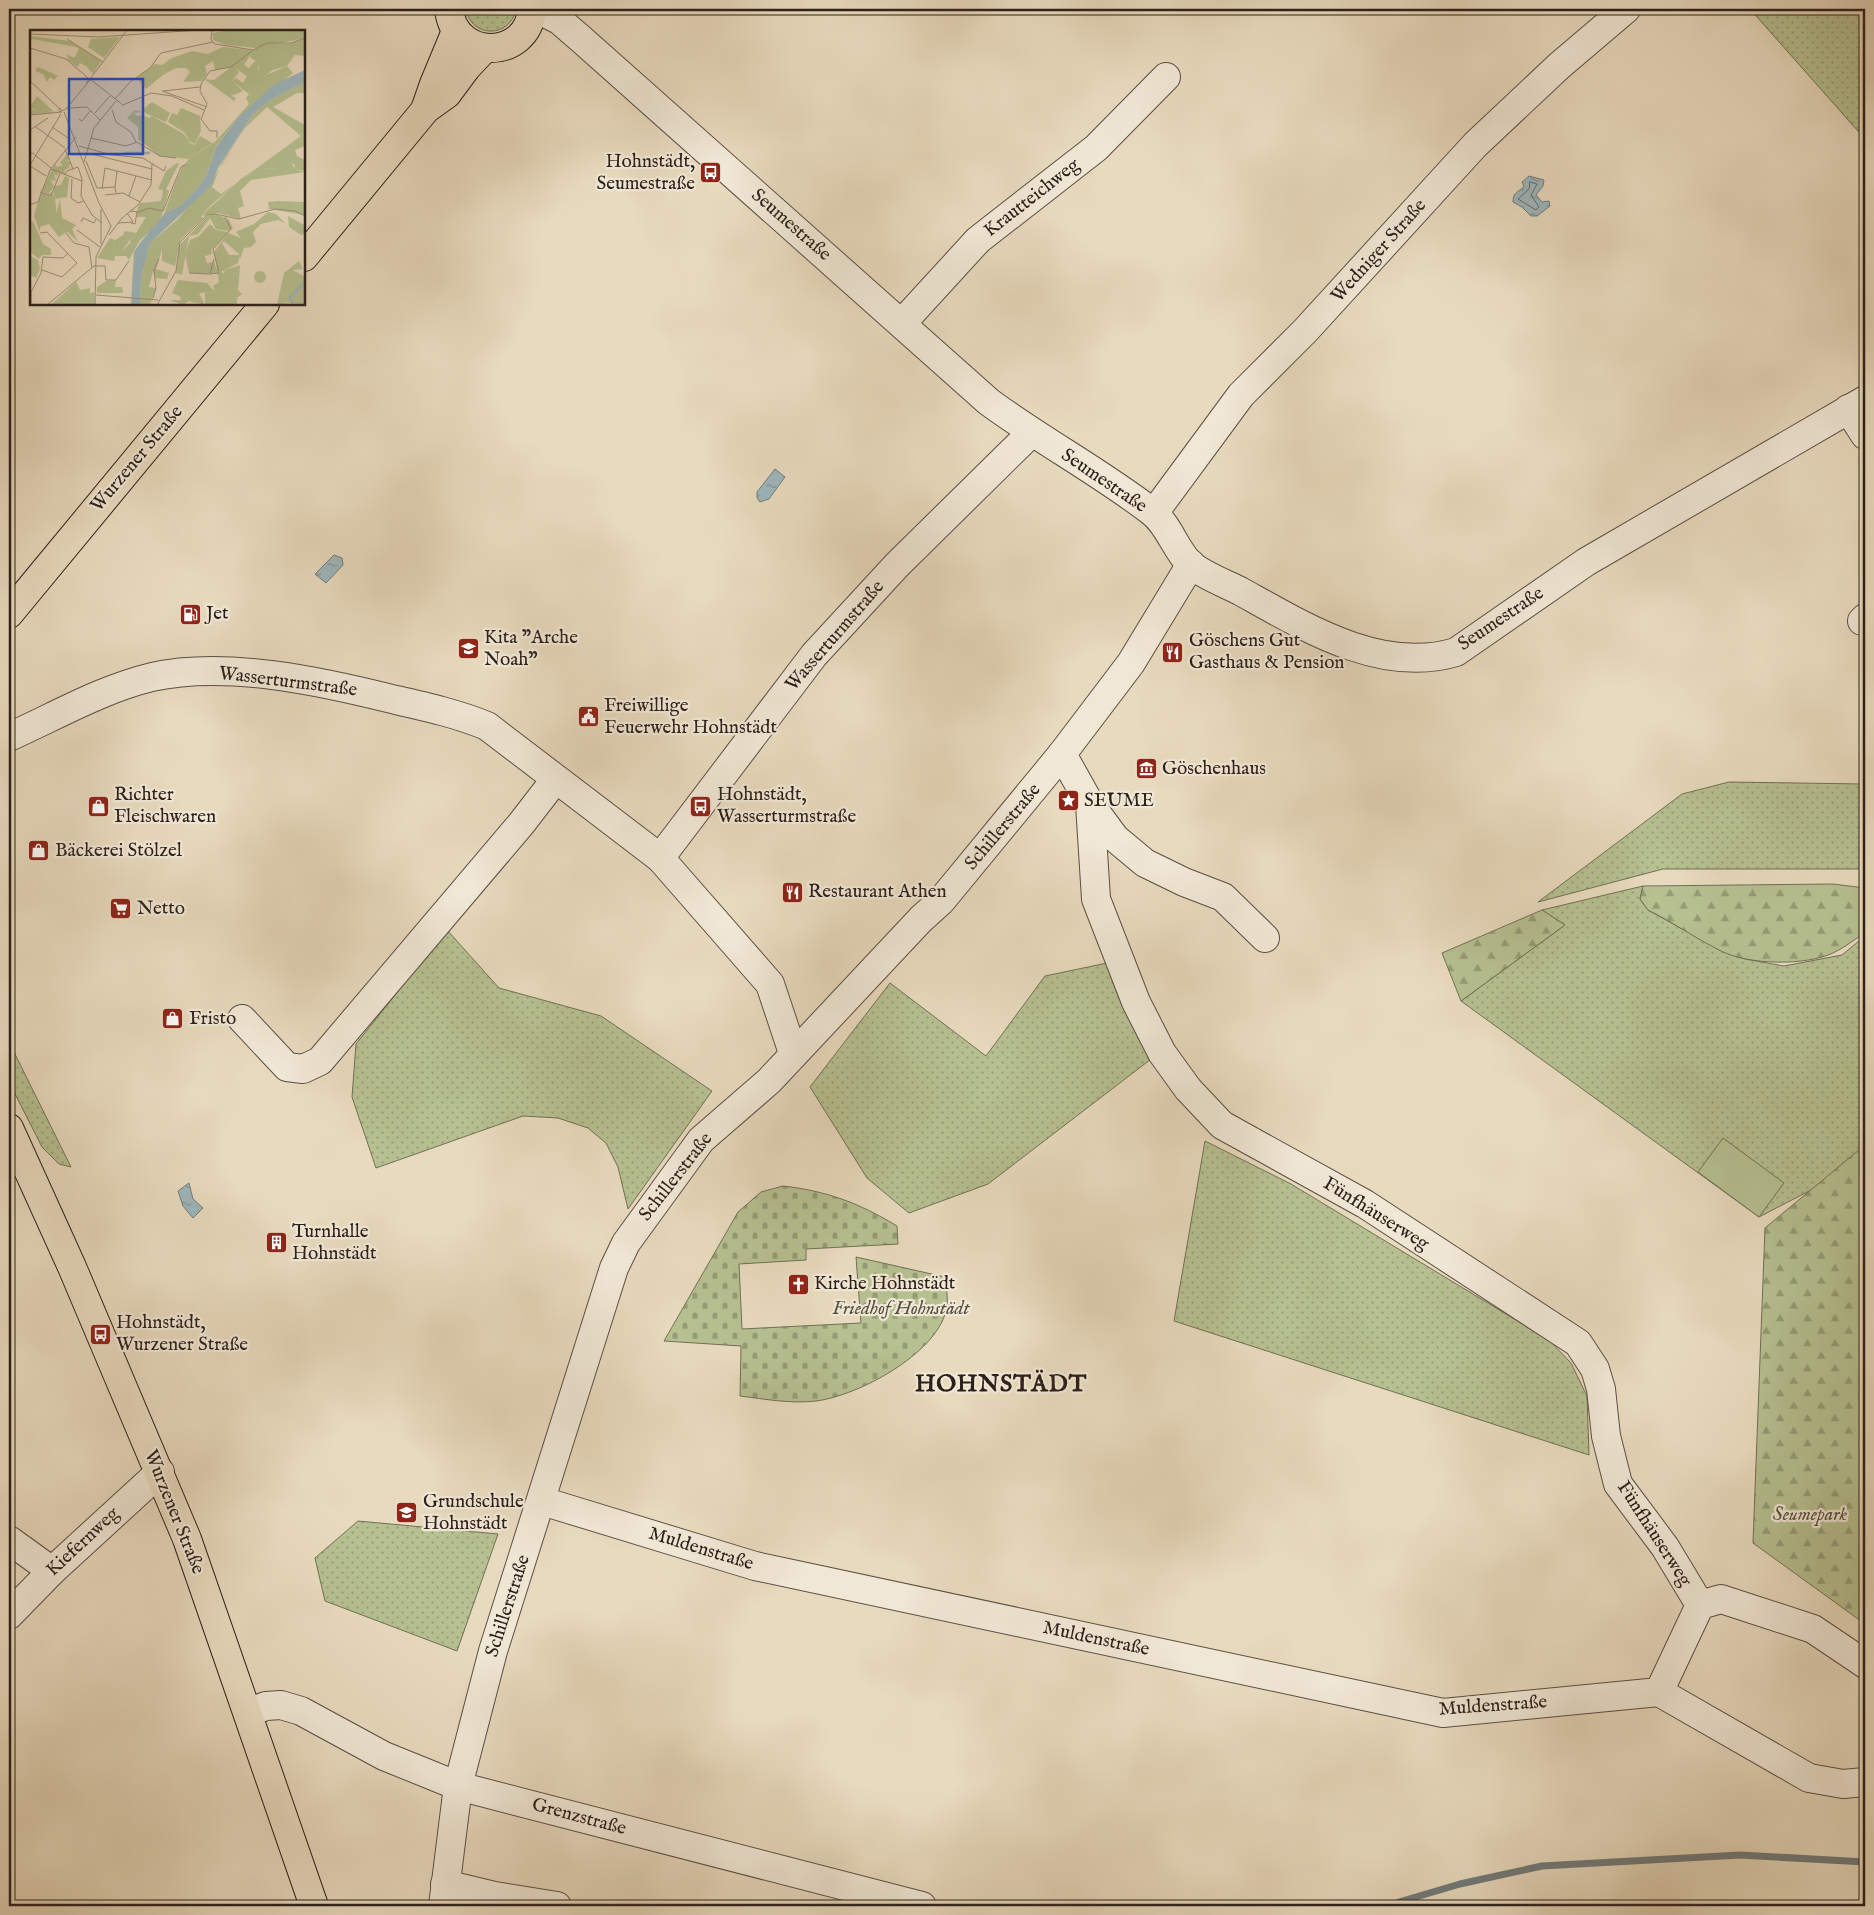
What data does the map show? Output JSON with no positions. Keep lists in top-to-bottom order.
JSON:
{
  "streets": {
    "main road": ["Wurzener Straße"],
    "street": [
      "Krautteichweg",
      "Seumestraße",
      "Wedniger Straße",
      "Wasserturmstraße",
      "Schillerstraße",
      "Fünfhäuserweg",
      "Kiefernweg",
      "Muldenstraße",
      "Grenzstraße"
    ]
  },
  "crossings": [
    ["Krautteichweg", "Seumestraße"],
    ["Seumestraße", "Wedniger Straße"],
    ["Seumestraße", "Wasserturmstraße"],
    ["Seumestraße", "Schillerstraße"],
    ["Wurzener Straße", "Kiefernweg"],
    ["Wurzener Straße", "Grenzstraße"],
    ["Wasserturmstraße", "Schillerstraße"],
    ["Schillerstraße", "Fünfhäuserweg"],
    ["Schillerstraße", "Muldenstraße"],
    ["Schillerstraße", "Grenzstraße"]
  ],
  "districts": ["HOHNSTÄDT"],
  "parks": ["Friedhof Hohnstädt", "Seumepark"],
  "places": {
    "bus stop": ["Hohnstädt, Seumestraße", "Hohnstädt, Wasserturmstraße", "Hohnstädt, Wurzener Straße"],
    "fuel station": ["Jet"],
    "school or university": ["Kita \"Arche Noah\"", "Grundschule Hohnstädt"],
    "restaurant": ["Göschens Gut Gasthaus & Pension", "Restaurant Athen"],
    "public building": ["Freiwillige Feuerwehr Hohnstädt"],
    "museum": ["Göschenhaus"],
    "place": ["SEUME"],
    "shop": ["Richter Fleischwaren", "Bäckerei Stölzel", "Fristo"],
    "supermarket": ["Netto"],
    "building": ["Turnhalle Hohnstädt"],
    "church": ["Kirche Hohnstädt"]
  }
}
